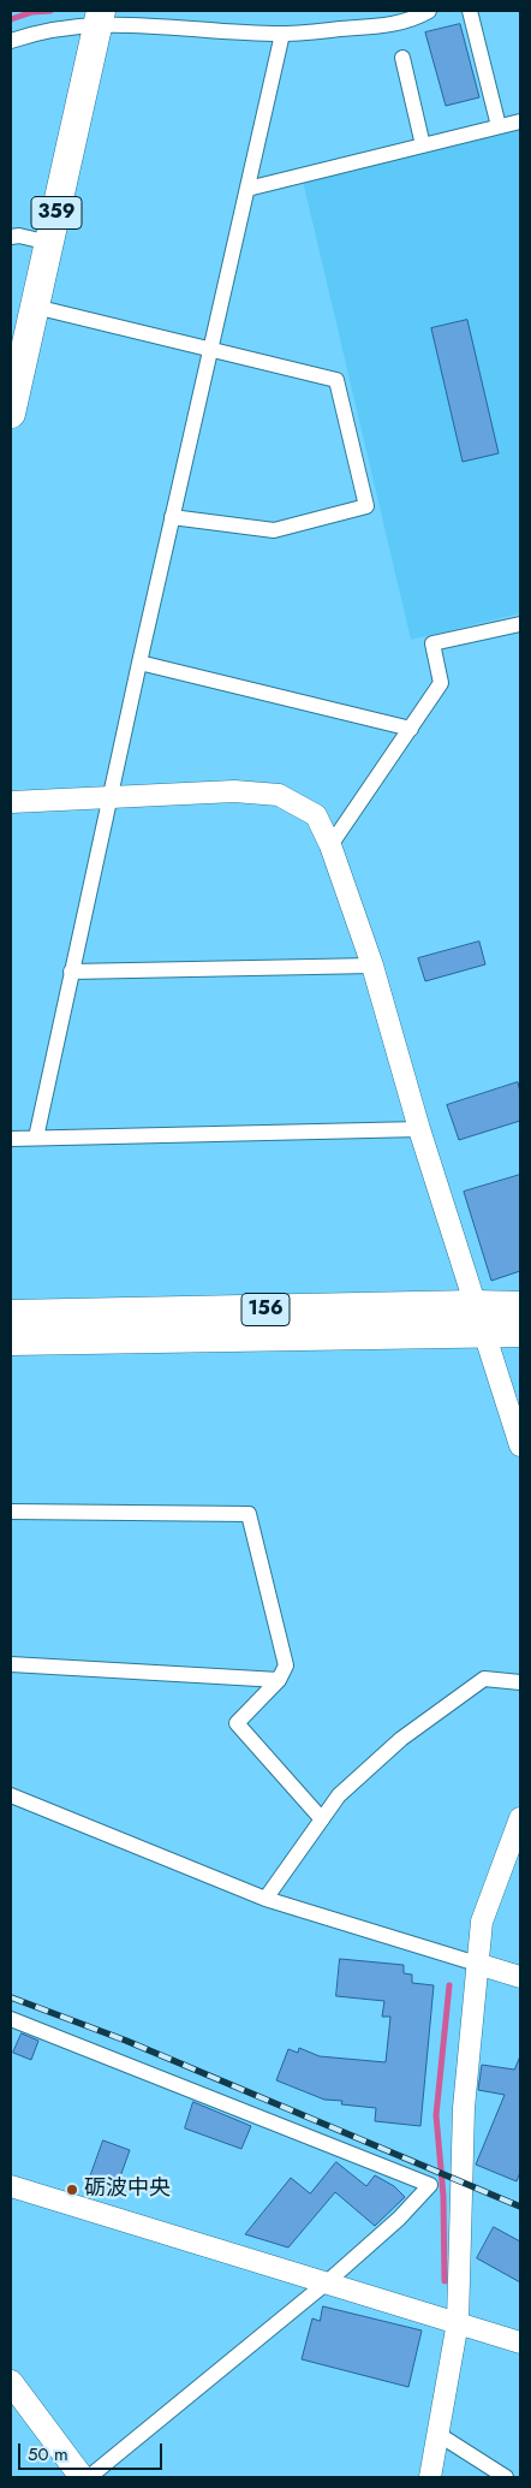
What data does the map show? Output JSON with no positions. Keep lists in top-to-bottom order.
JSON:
{
  "streets": {
    "highway": ["359", "156"]
  },
  "places": ["砺波中央"],
  "scale_bar": "50 m"
}
